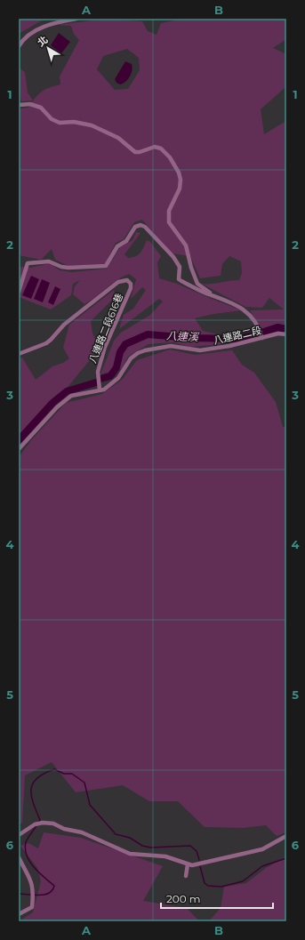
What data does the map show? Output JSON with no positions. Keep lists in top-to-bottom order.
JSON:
{
  "streets": {
    "street": ["八連路二段616巷", "八連路二段"]
  },
  "crossings": [
    ["八連路二段616巷", "八連路二段"]
  ],
  "water": ["八連溪"],
  "scale_bar": "200 m",
  "north": "top left",
  "grid": {
    "columns": ["A", "B"],
    "rows": [
      "1",
      "2",
      "3",
      "4",
      "5",
      "6"
    ]
  }
}
